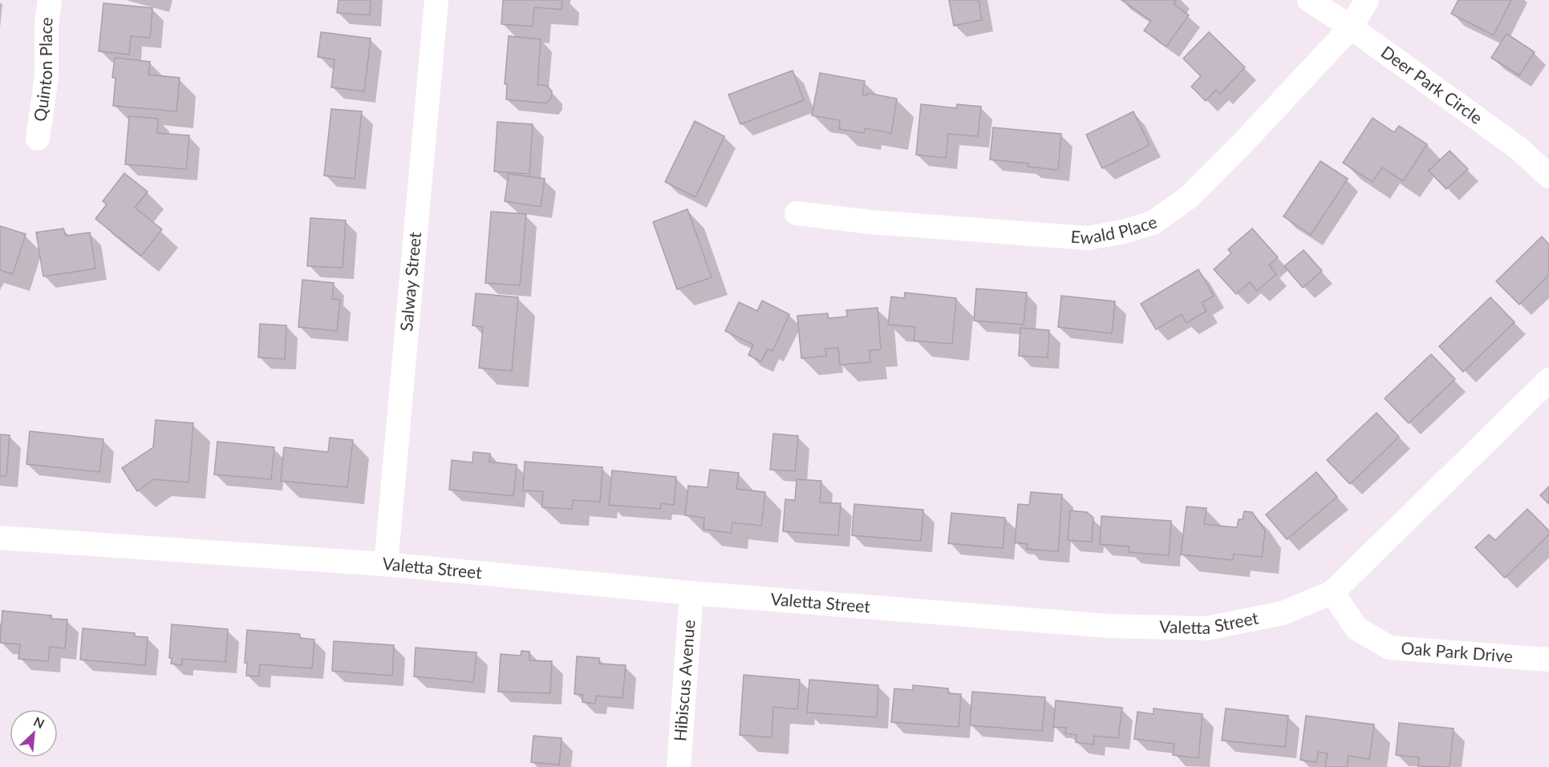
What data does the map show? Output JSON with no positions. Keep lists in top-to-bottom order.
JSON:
{
  "streets": {
    "street": [
      "Quinton Place",
      "Deer Park Circle",
      "Ewald Place",
      "Salway Street",
      "Valetta Street",
      "Oak Park Drive",
      "Hibiscus Avenue"
    ]
  },
  "crossings": [
    ["Deer Park Circle", "Ewald Place"],
    ["Salway Street", "Valetta Street"],
    ["Valetta Street", "Oak Park Drive"],
    ["Valetta Street", "Hibiscus Avenue"]
  ],
  "north": "top right"
}
